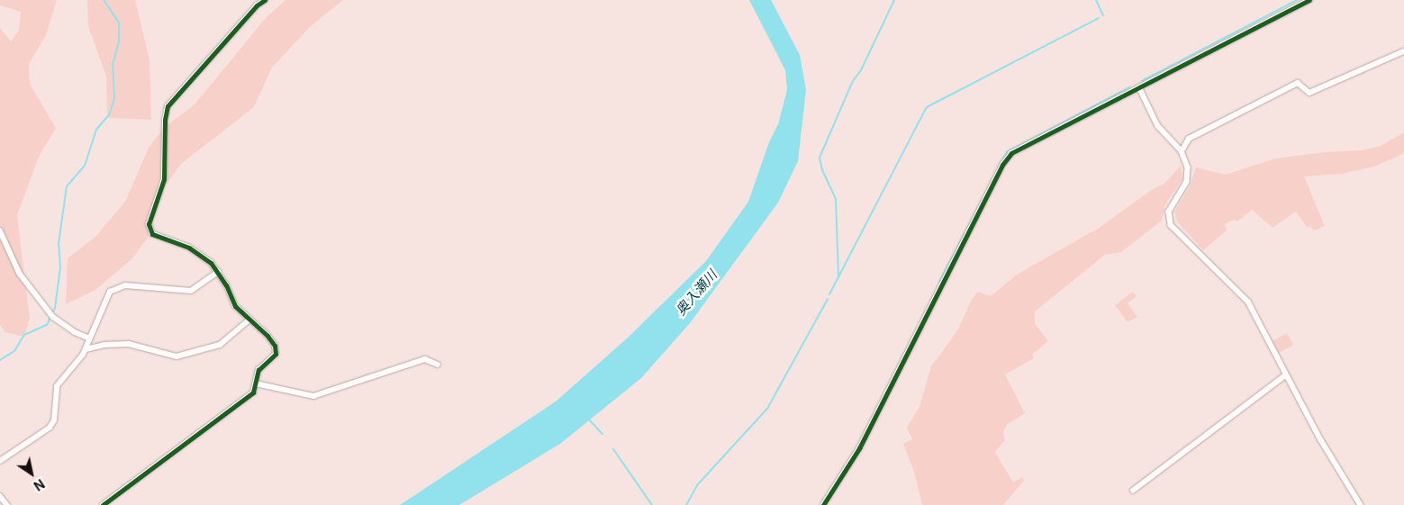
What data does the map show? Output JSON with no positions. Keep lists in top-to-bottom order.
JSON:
{
  "water": ["奥入瀬川"],
  "north": "bottom right"
}
